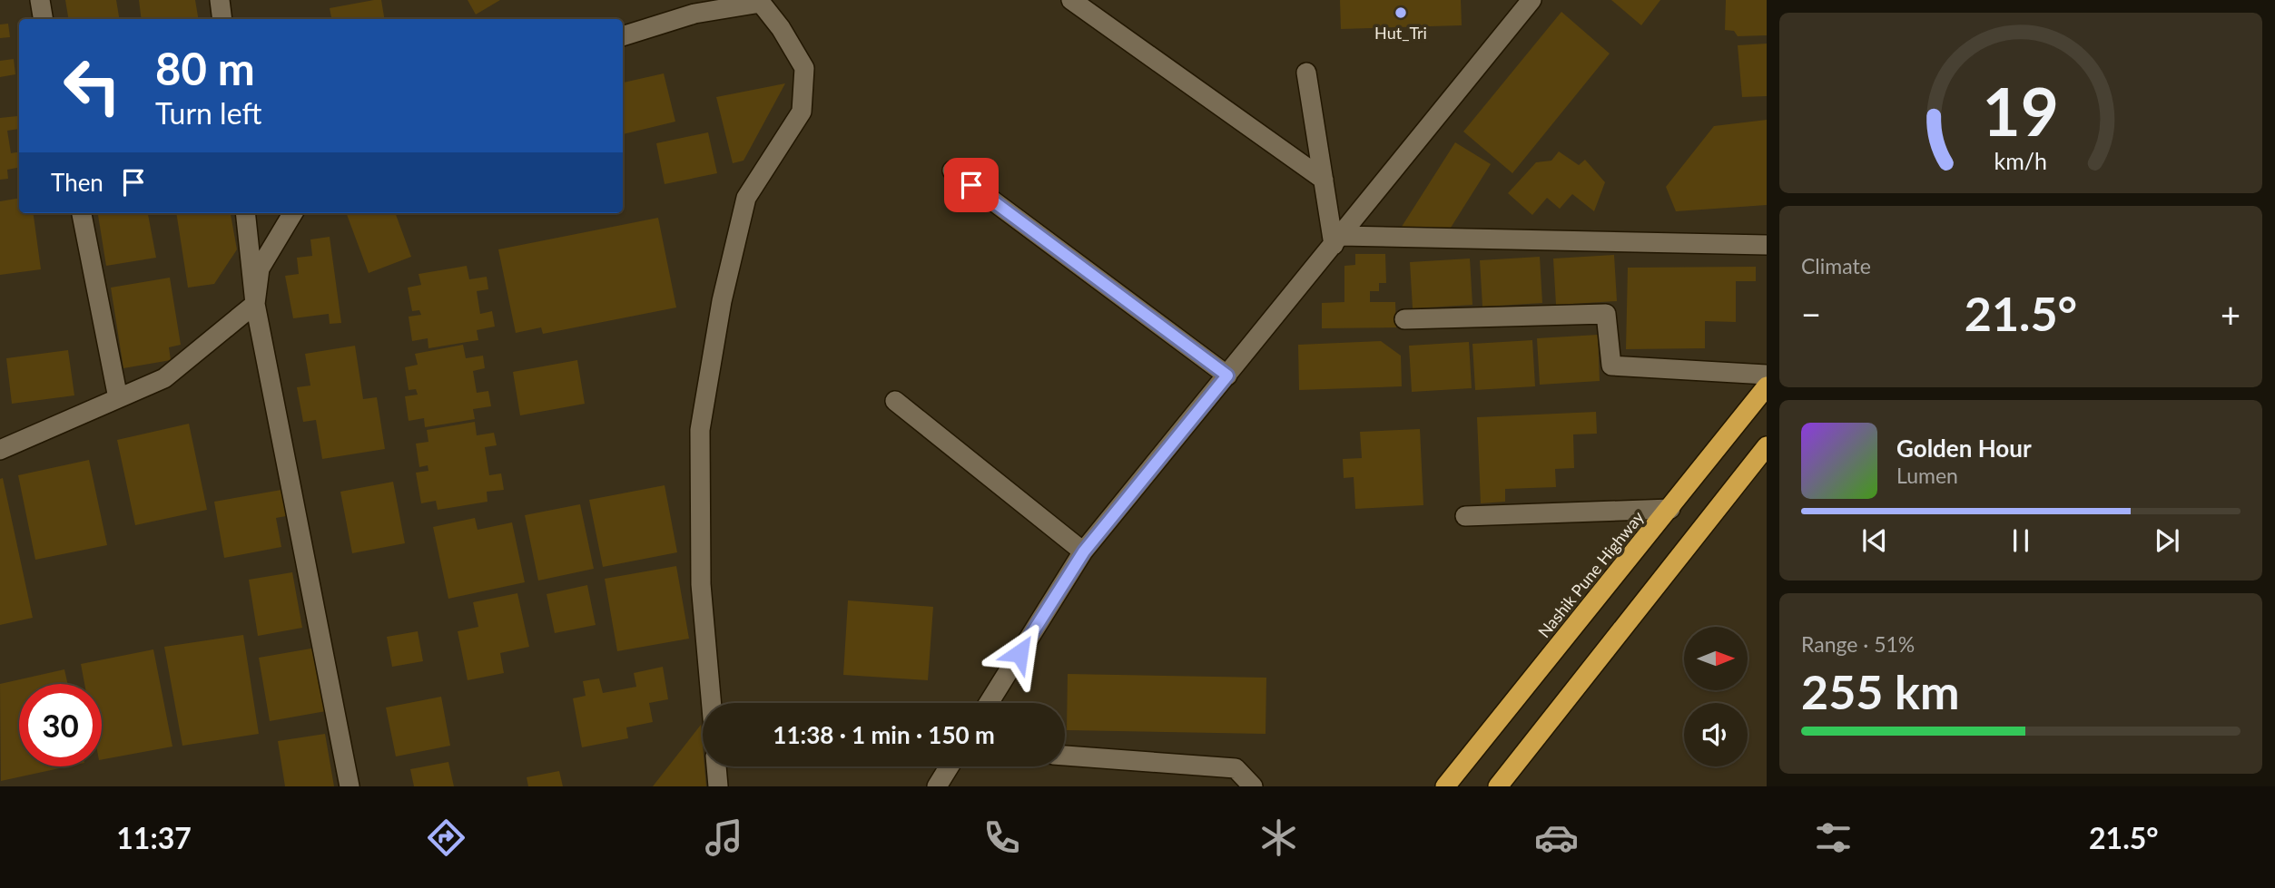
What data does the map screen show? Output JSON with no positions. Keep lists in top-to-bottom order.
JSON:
{
  "streets": {
    "highway": ["Nashik Pune Highway"]
  },
  "places": ["Hut_Tri"],
  "north": "right",
  "page": {
    "turn": ["80 m", "Turn left"],
    "then": "Then",
    "tile": [
      "Climate",
      ["Range · 51%", "255 km"]
    ],
    "heat": ["−", "21.5°", "+"],
    "song": ["Golden Hour", "Lumen"],
    "limit": "30",
    "trip": "11:38 · 1 min · 150 m",
    "tabs": ["11:37", "21.5°"],
    "gauge": ["19", "km/h"]
  }
}
